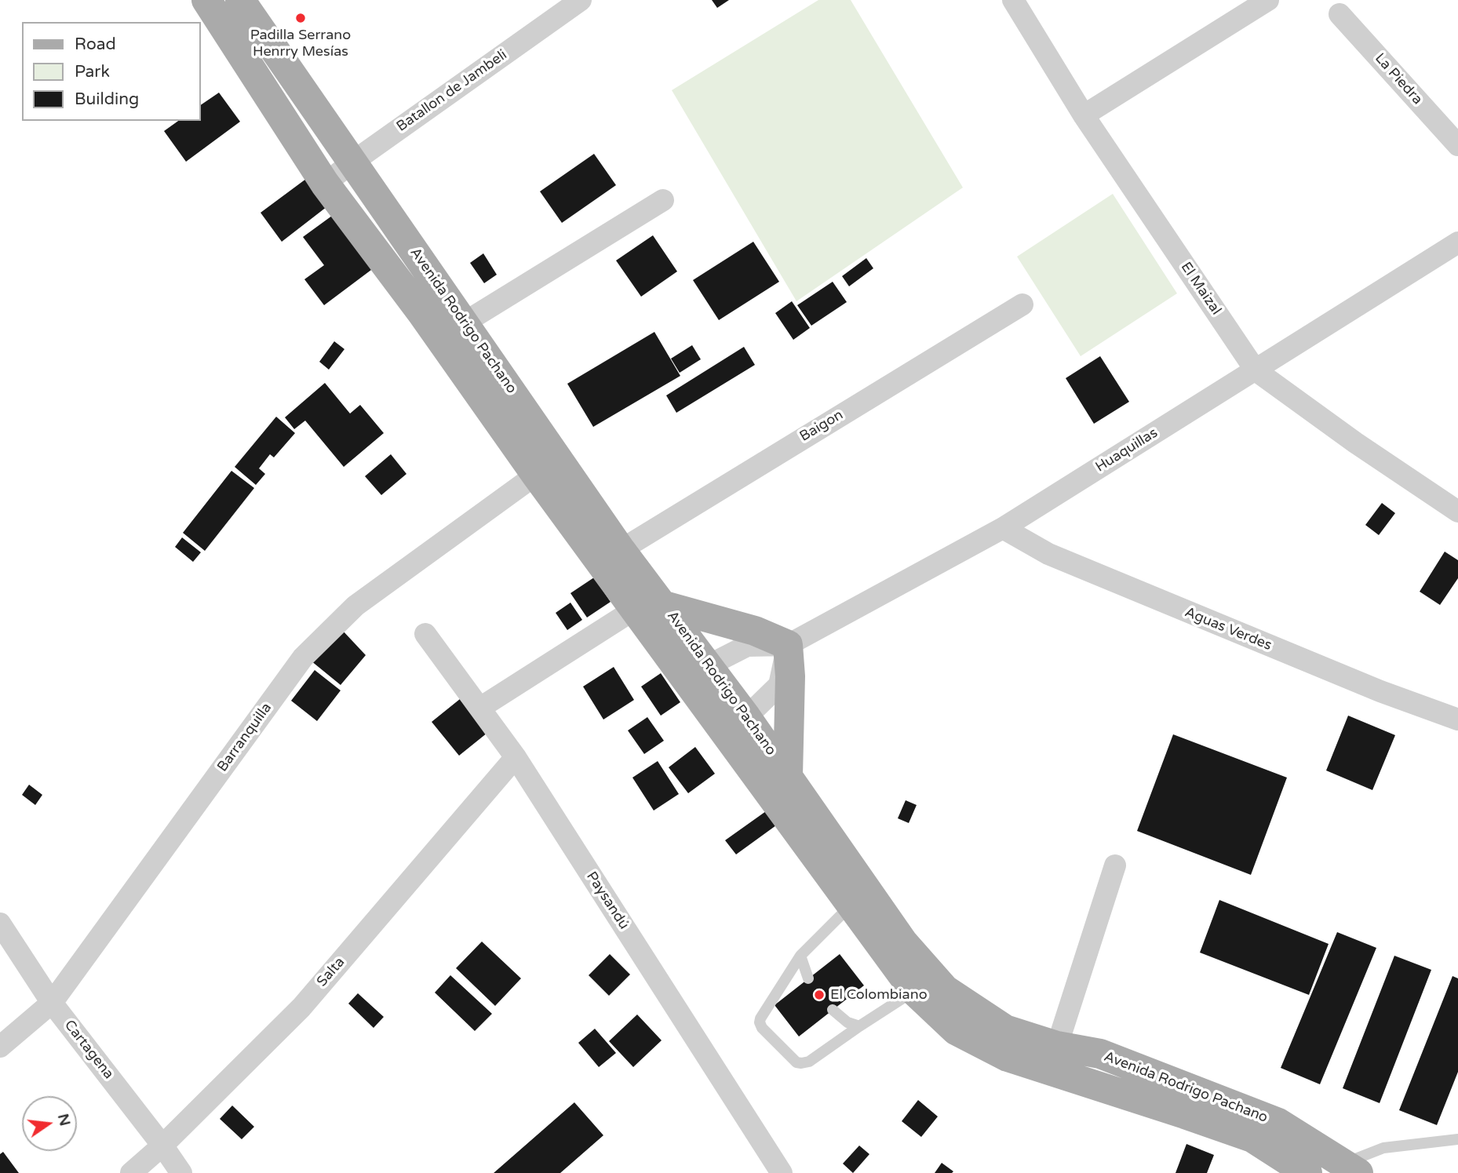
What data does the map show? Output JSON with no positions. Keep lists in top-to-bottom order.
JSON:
{
  "streets": {
    "main road": ["Avenida Rodrigo Pachano"],
    "street": [
      "La Piedra",
      "Batallon de Jambeli",
      "El Maizal",
      "Baigon",
      "Huaquillas",
      "Aguas Verdes",
      "Barranquilla",
      "Paysandú",
      "Salta",
      "Cartagena"
    ]
  },
  "crossings": [
    ["Batallon de Jambeli", "Avenida Rodrigo Pachano"],
    ["El Maizal", "Huaquillas"],
    ["Avenida Rodrigo Pachano", "Baigon"],
    ["Avenida Rodrigo Pachano", "Barranquilla"],
    ["Huaquillas", "Aguas Verdes"],
    ["Barranquilla", "Cartagena"],
    ["Paysandú", "Salta"],
    ["Salta", "Cartagena"]
  ],
  "places": ["Padilla Serrano Henrry Mesías", "El Colombiano"],
  "legend": ["Road", "Park", "Building"],
  "north": "right"
}
